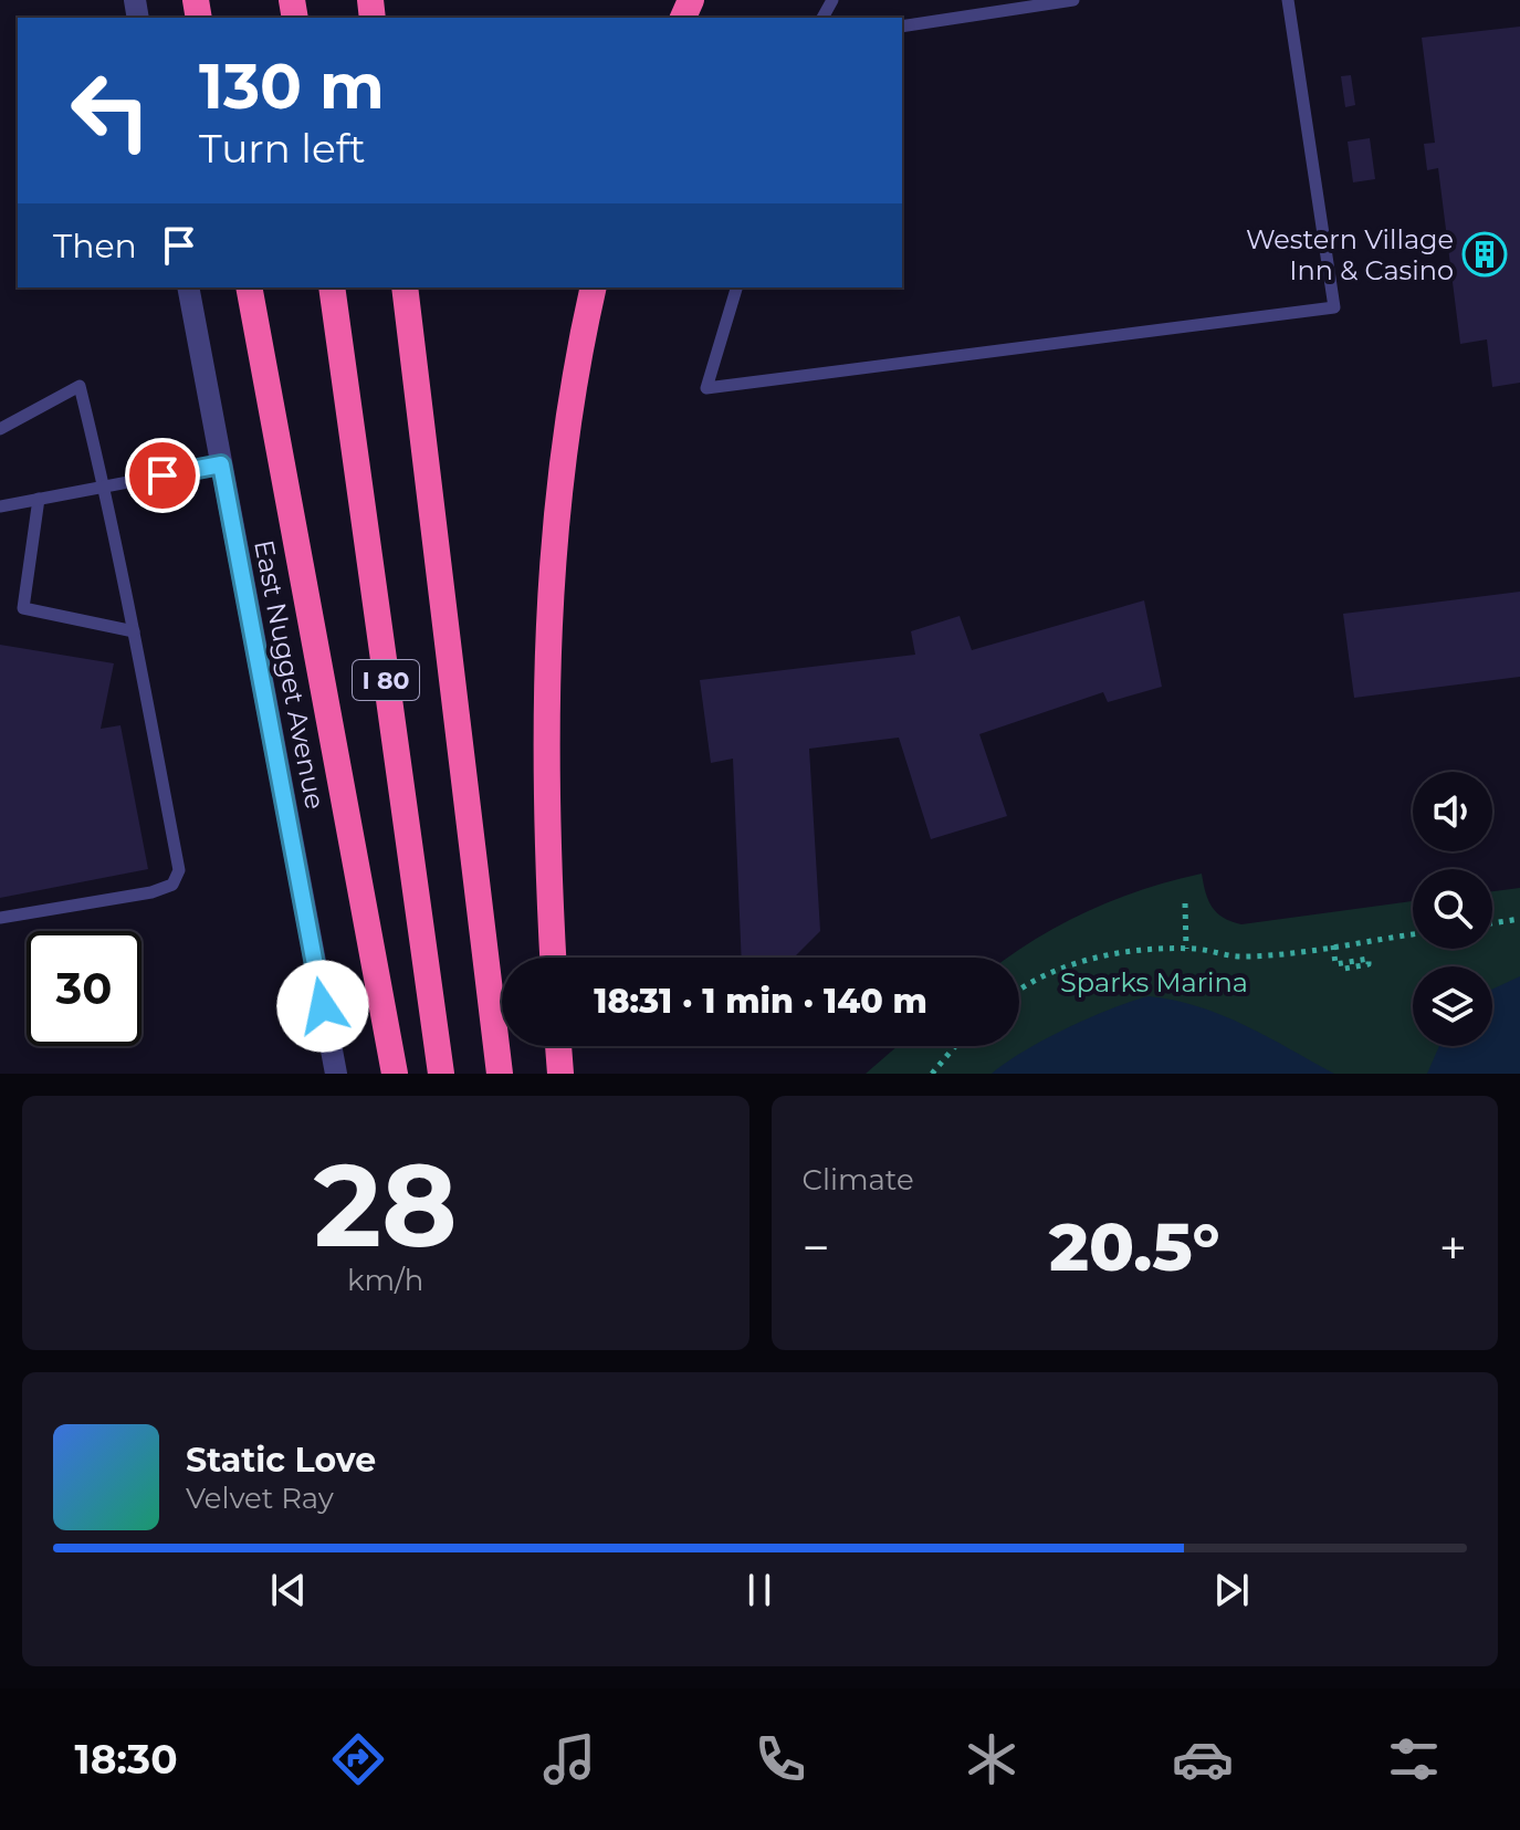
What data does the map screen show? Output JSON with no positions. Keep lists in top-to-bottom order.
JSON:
{
  "streets": {
    "highway": ["I 80"],
    "street": ["East Nugget Avenue"]
  },
  "parks": ["Sparks Marina"],
  "places": {
    "building": ["Western Village Inn & Casino"]
  },
  "page": {
    "turn": ["130 m", "Turn left"],
    "then": "Then",
    "limit": "30",
    "trip": "18:31 · 1 min · 140 m",
    "tile": [
      ["28", "km/h"],
      "Climate"
    ],
    "heat": ["−", "20.5°", "+"],
    "song": ["Static Love", "Velvet Ray"],
    "tabs": "18:30"
  }
}
